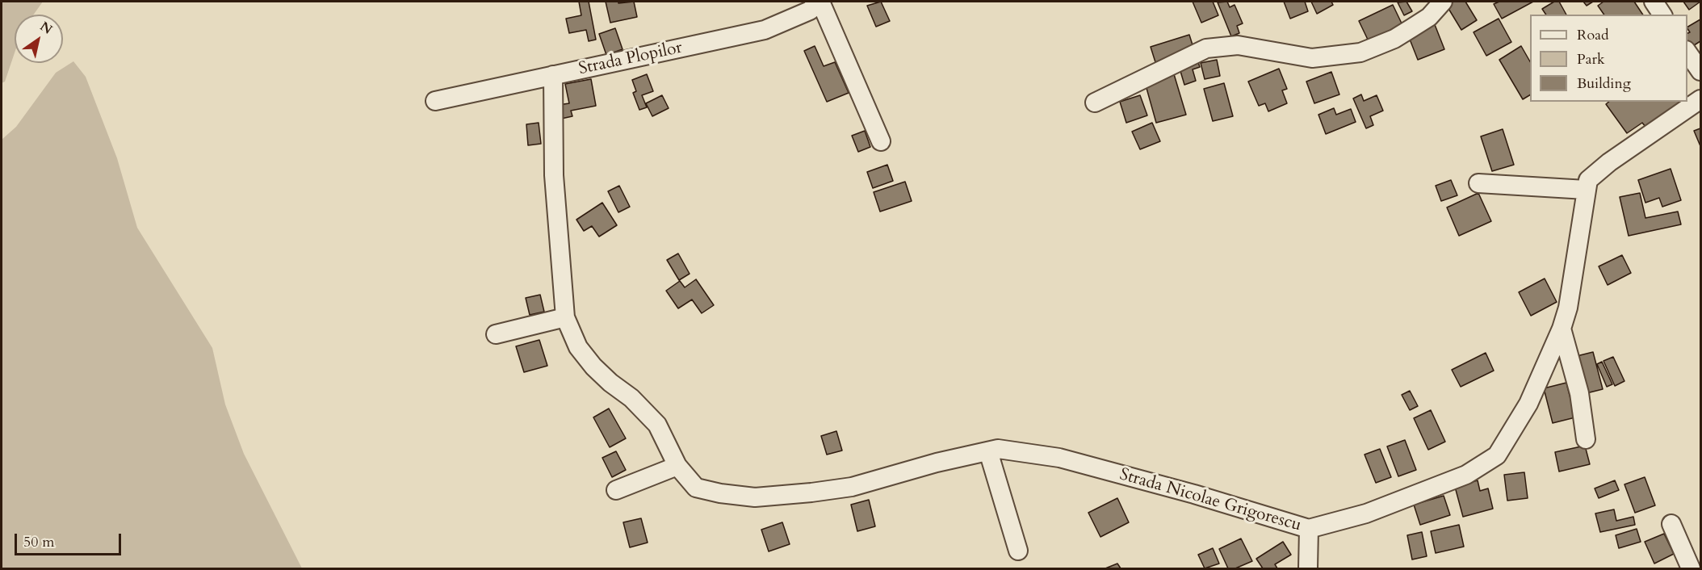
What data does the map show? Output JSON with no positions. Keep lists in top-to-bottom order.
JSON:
{
  "streets": {
    "street": ["Strada Plopilor", "Strada Nicolae Grigorescu"]
  },
  "crossings": [
    ["Strada Plopilor", "Strada Nicolae Grigorescu"]
  ],
  "legend": ["Road", "Park", "Building"],
  "scale_bar": "50 m",
  "north": "top right"
}
